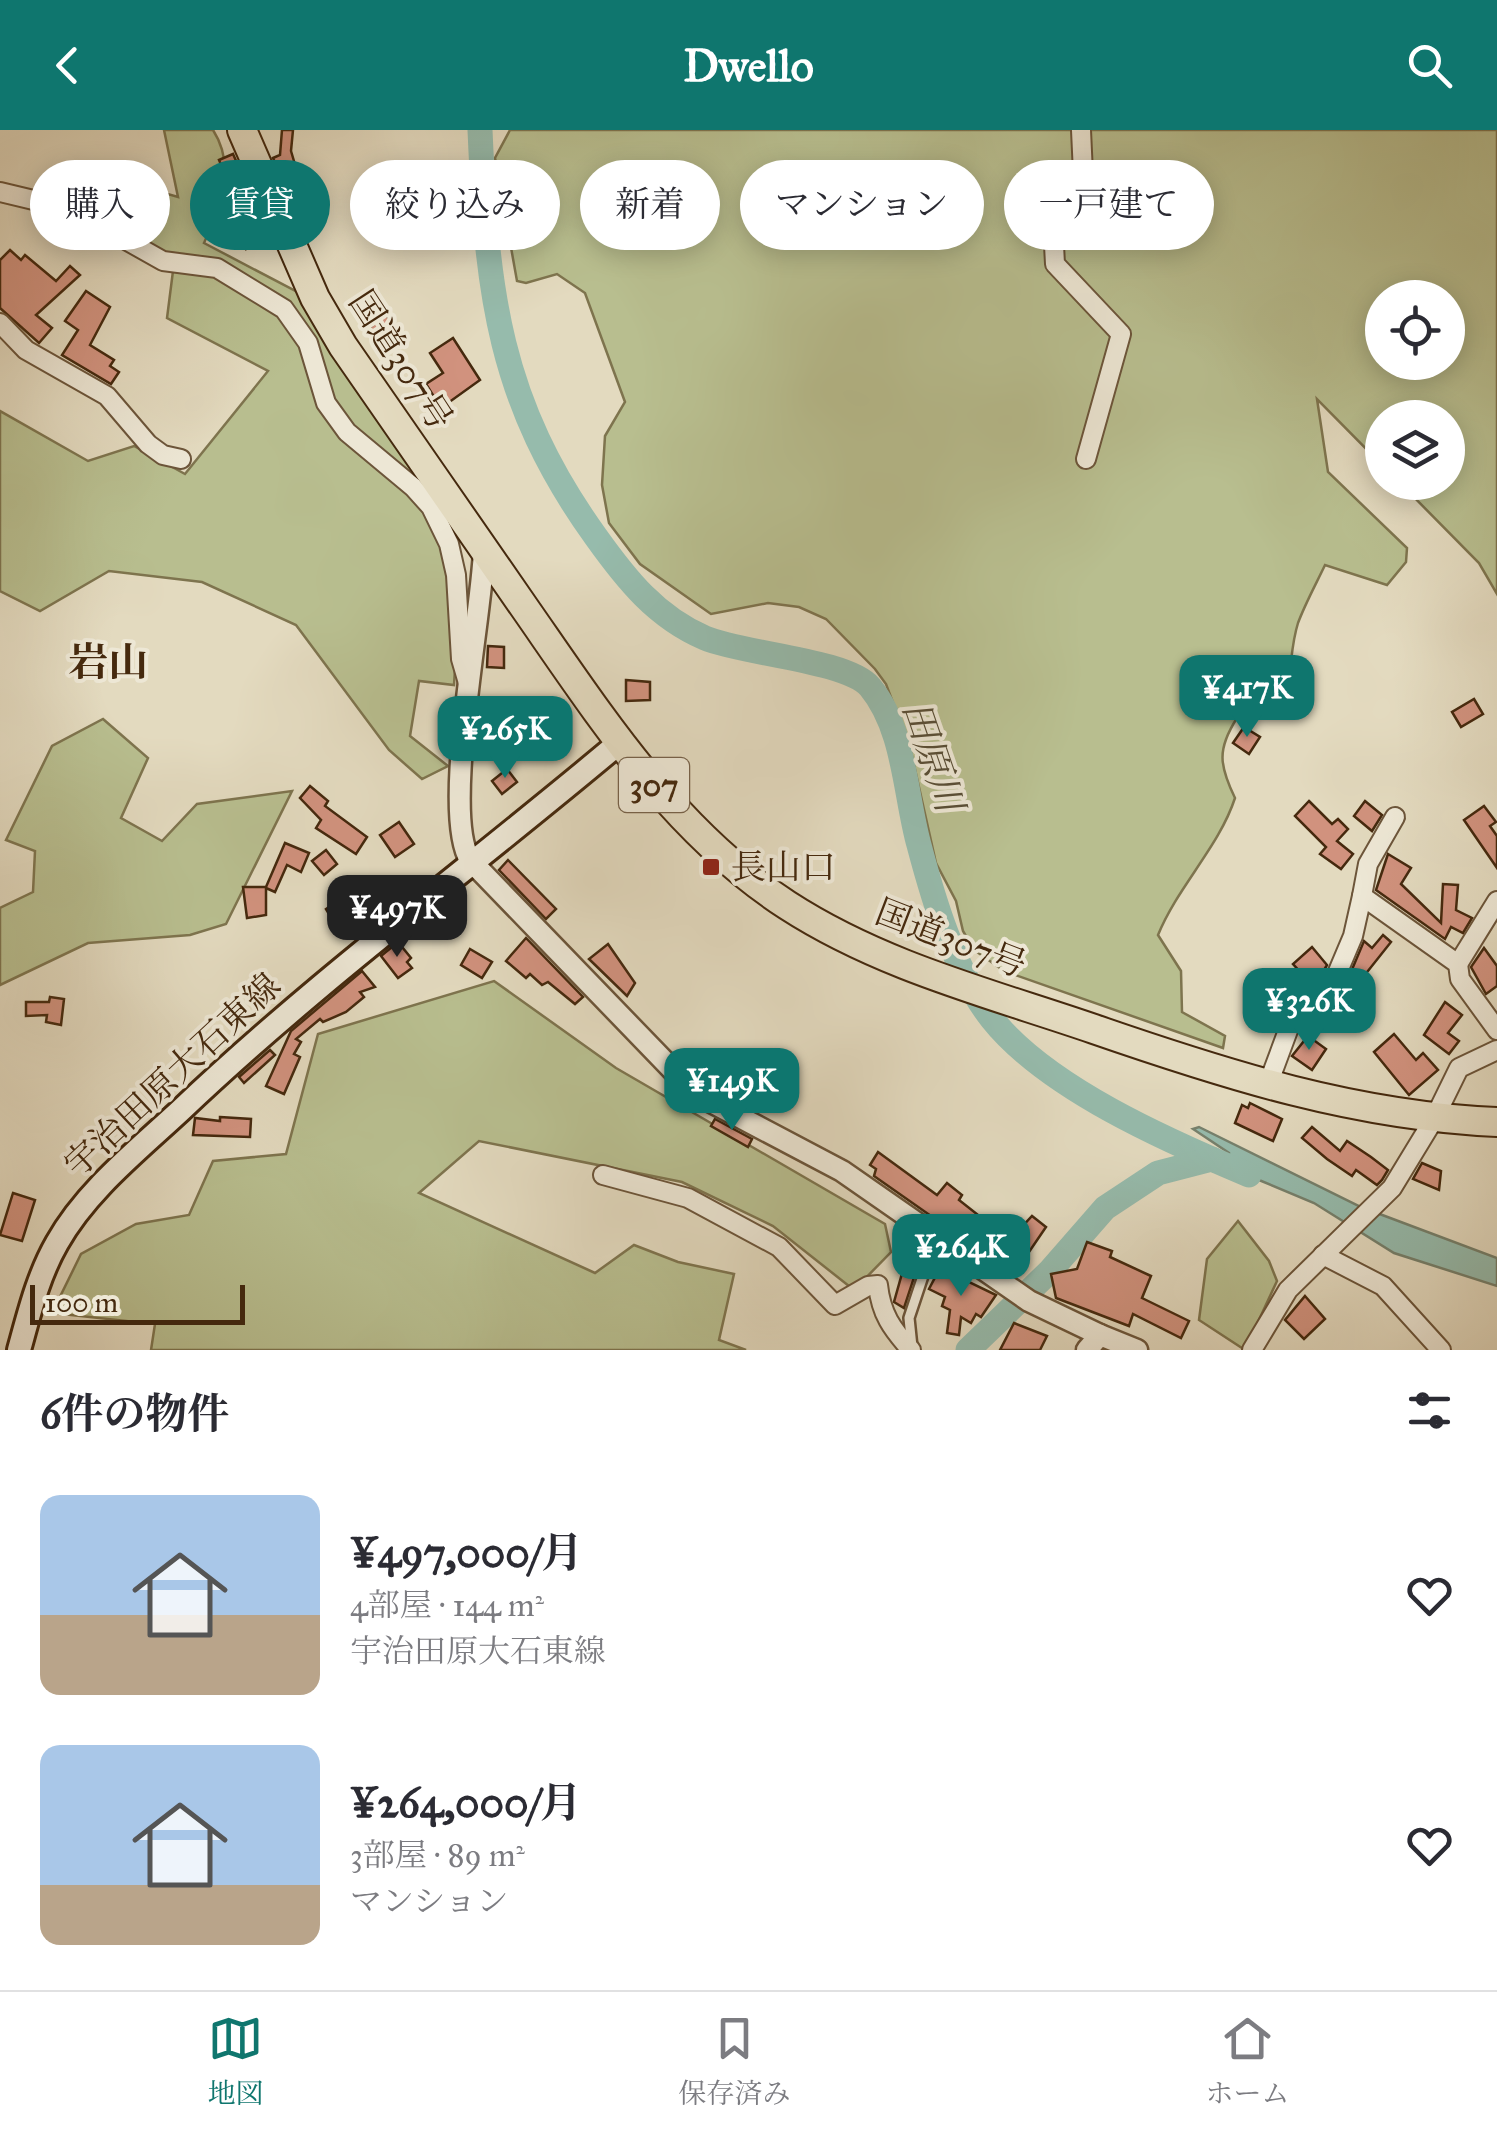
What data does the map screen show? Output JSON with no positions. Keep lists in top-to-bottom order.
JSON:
{
  "streets": {
    "highway": ["国道307号", "307"],
    "main road": ["宇治田原大石東線"]
  },
  "crossings": [
    ["国道307号", "宇治田原大石東線"]
  ],
  "districts": ["岩山"],
  "water": ["田原川"],
  "places": {
    "transit": ["長山口"]
  },
  "scale_bar": "100 m",
  "page": {
    "header": "Dwello",
    "chip": [
      "購入",
      "賃貸",
      "絞り込み",
      "新着",
      "マンション",
      "一戸建て"
    ],
    "price": [
      "¥417K",
      "¥265K",
      "¥497K",
      "¥326K",
      "¥149K",
      "¥264K"
    ],
    "scale": "100 m",
    "heading": "6件の物件",
    "list": [
      {
        "name": "¥497,000/月",
        "note": "4部屋 · 144 m² · 宇治田原大石東線"
      },
      {
        "name": "¥264,000/月",
        "note": "3部屋 · 89 m² · マンション"
      }
    ],
    "tabs": ["地図", "保存済み", "ホーム"]
  }
}
